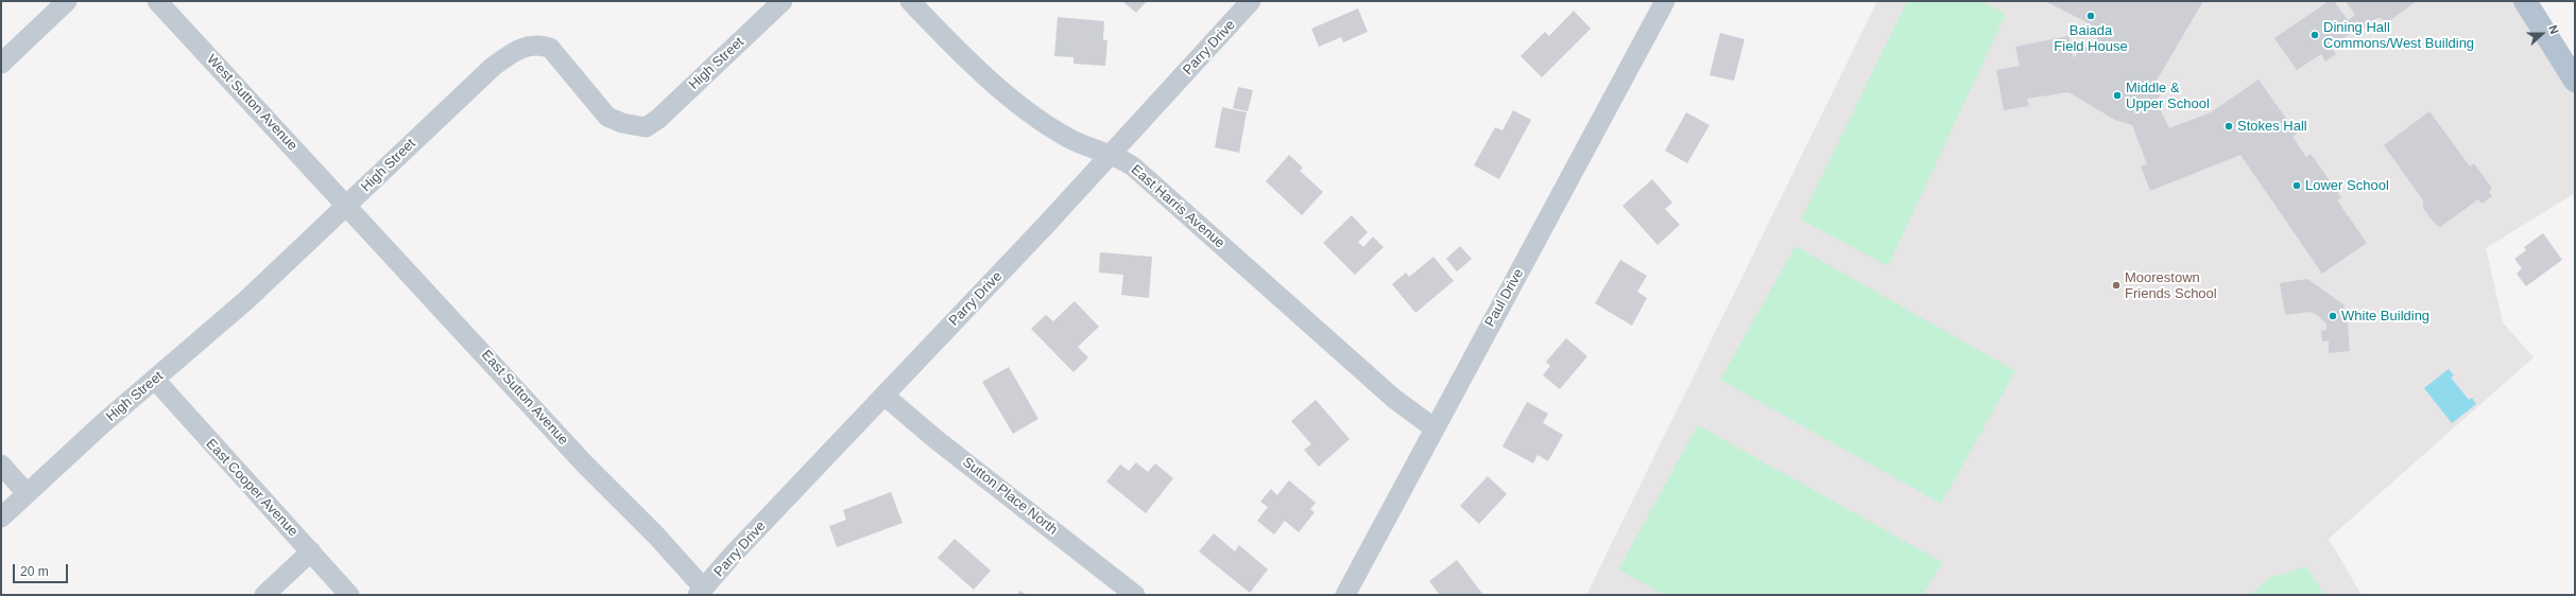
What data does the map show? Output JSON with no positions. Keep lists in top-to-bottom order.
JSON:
{
  "streets": {
    "street": [
      "Parry Drive",
      "High Street",
      "West Sutton Avenue",
      "East Harris Avenue",
      "Paul Drive",
      "East Sutton Avenue",
      "East Cooper Avenue",
      "Sutton Place North"
    ]
  },
  "crossings": [
    ["Parry Drive", "East Harris Avenue"],
    ["Parry Drive", "East Sutton Avenue"],
    ["Parry Drive", "Sutton Place North"],
    ["High Street", "West Sutton Avenue"],
    ["High Street", "East Sutton Avenue"],
    ["High Street", "East Cooper Avenue"],
    ["West Sutton Avenue", "East Sutton Avenue"],
    ["East Harris Avenue", "Paul Drive"]
  ],
  "places": [
    "Baiada Field House",
    "Dining Hall Commons/West Building",
    "Middle & Upper School",
    "Stokes Hall",
    "Lower School",
    "Moorestown Friends School",
    "White Building"
  ],
  "scale_bar": "20 m",
  "north": "right"
}
